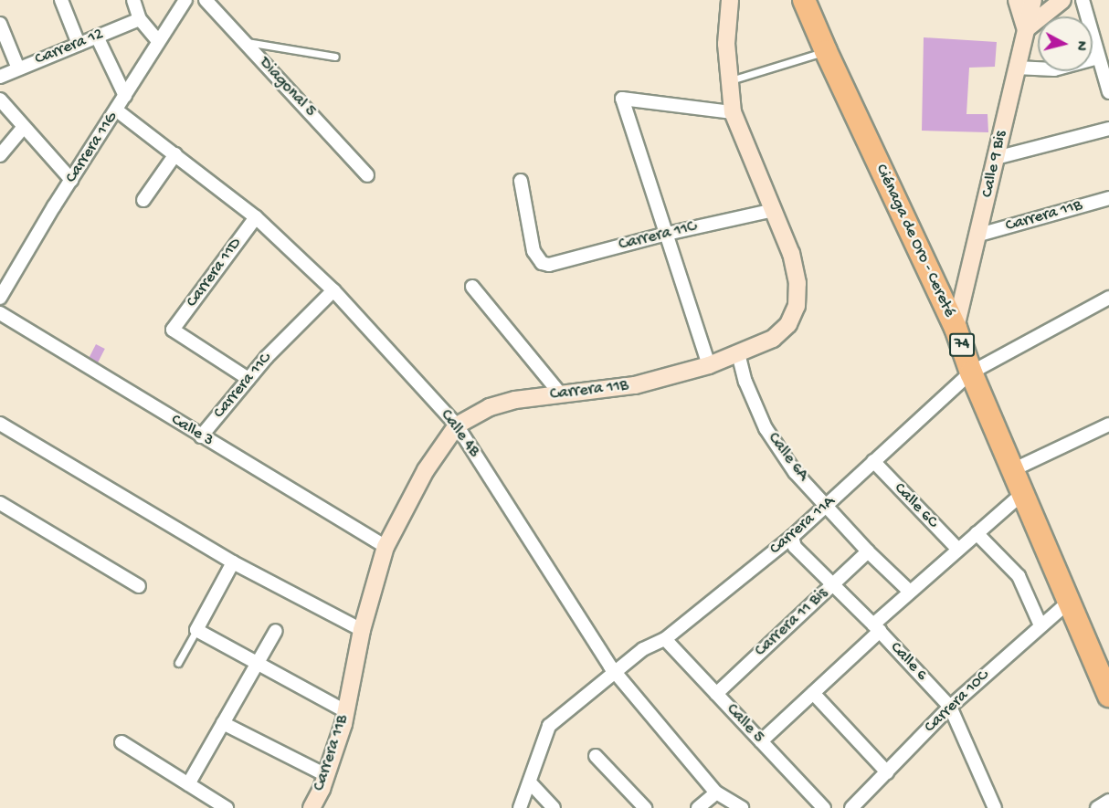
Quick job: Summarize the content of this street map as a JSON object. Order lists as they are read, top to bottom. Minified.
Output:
{"streets":{"highway":["Ciénaga de Oro - Cereté","74"],"street":["Carrera 12","Diagonal 5","Carrera 11G","Calle 9 Bis","Carrera 11B","Carrera 11C","Carrera 11D","Calle 3","Calle 4B","Calle 6A","Calle 6C","Carrera 11A","Carrera 11 Bis","Calle 6","Carrera 10C","Calle 5"]},"crossings":[["Carrera 11G","Calle 4B"],["Calle 9 Bis","Carrera 11B"],["Calle 9 Bis","Ciénaga de Oro - Cereté"],["Carrera 11B","Carrera 11C"],["Carrera 11B","Calle 3"],["Carrera 11B","Calle 4B"],["Carrera 11B","Calle 6A"],["Carrera 11C","Carrera 11D"],["Carrera 11C","Calle 3"],["Carrera 11C","Calle 4B"],["Ciénaga de Oro - Cereté","Carrera 11A"],["Ciénaga de Oro - Cereté","Carrera 10C"],["Carrera 11D","Calle 4B"],["Calle 4B","Carrera 11A"],["Calle 6A","Carrera 11A"],["Calle 6A","Carrera 11 Bis"],["Calle 6C","Carrera 11A"],["Carrera 11A","Calle 6"],["Carrera 11A","Calle 5"],["Carrera 11 Bis","Calle 6"],["Carrera 11 Bis","Calle 5"],["Calle 6","Carrera 10C"]],"north":"right"}
